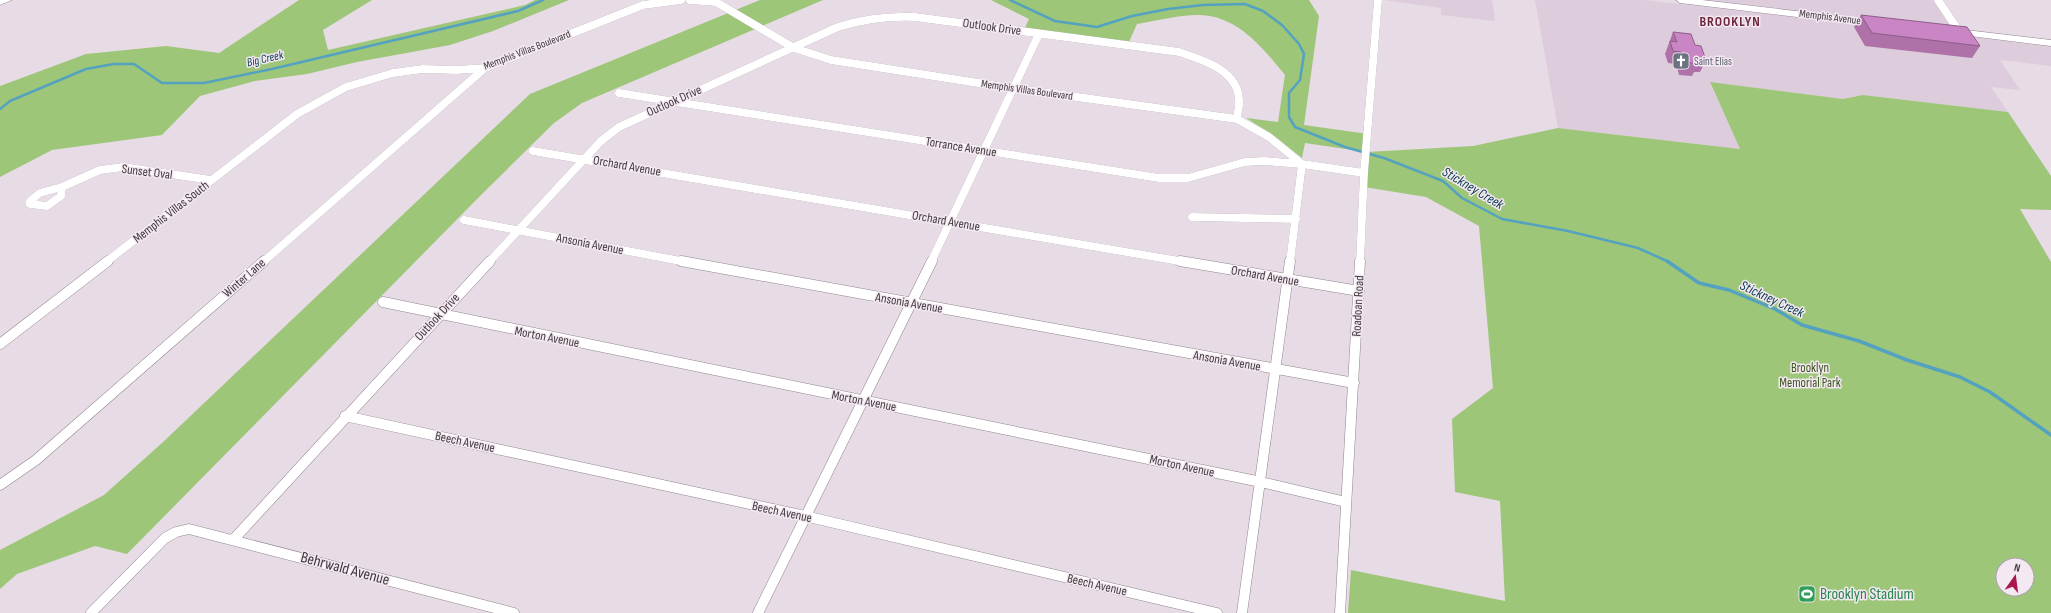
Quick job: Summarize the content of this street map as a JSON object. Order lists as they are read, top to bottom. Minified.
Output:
{"streets":{"main road":["Memphis Avenue"],"street":["Outlook Drive","Memphis Villas Boulevard","Torrance Avenue","Orchard Avenue","Sunset Oval","Memphis Villas South","Ansonia Avenue","Winter Lane","Roadoan Road","Morton Avenue","Beech Avenue","Behrwald Avenue"]},"crossings":[["Outlook Drive","Memphis Villas Boulevard"],["Outlook Drive","Torrance Avenue"],["Outlook Drive","Orchard Avenue"],["Outlook Drive","Ansonia Avenue"],["Outlook Drive","Morton Avenue"],["Outlook Drive","Beech Avenue"],["Outlook Drive","Behrwald Avenue"],["Memphis Villas Boulevard","Torrance Avenue"],["Memphis Villas Boulevard","Memphis Villas South"],["Memphis Villas Boulevard","Winter Lane"],["Orchard Avenue","Roadoan Road"],["Sunset Oval","Memphis Villas South"],["Ansonia Avenue","Roadoan Road"],["Roadoan Road","Morton Avenue"]],"districts":["BROOKLYN"],"water":["Big Creek","Stickney Creek"],"parks":["Brooklyn Memorial Park"],"places":{"church":["Saint Elias"],"sports":["Brooklyn Stadium"]},"north":"top"}
